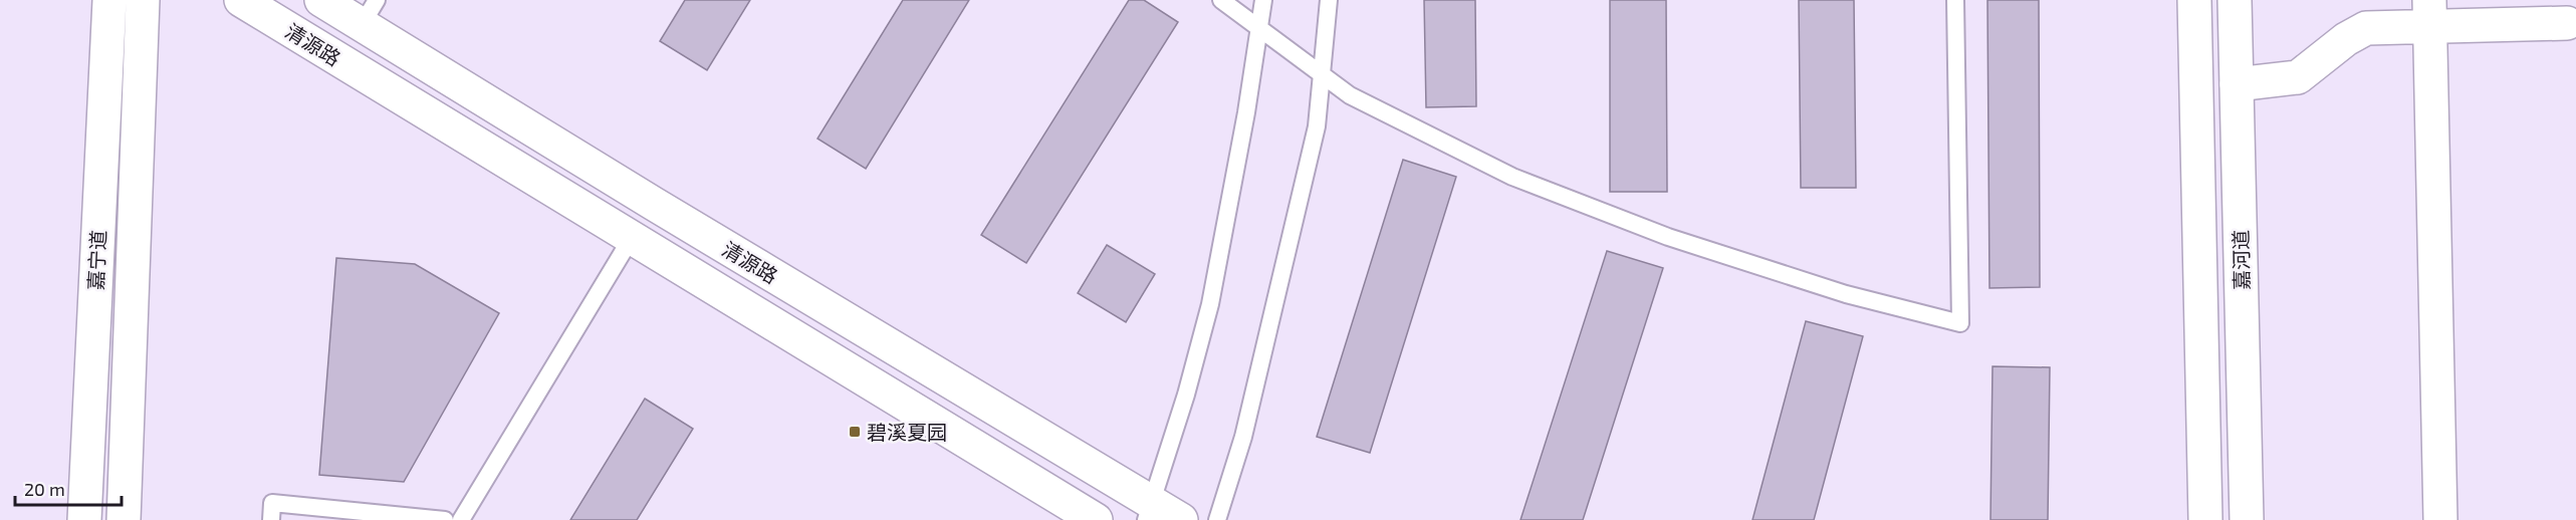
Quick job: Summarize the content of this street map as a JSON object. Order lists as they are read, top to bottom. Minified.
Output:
{"streets":{"street":["清源路","嘉宁道","嘉河道"]},"places":{"transit":["碧溪夏园"]},"scale_bar":"20 m"}
